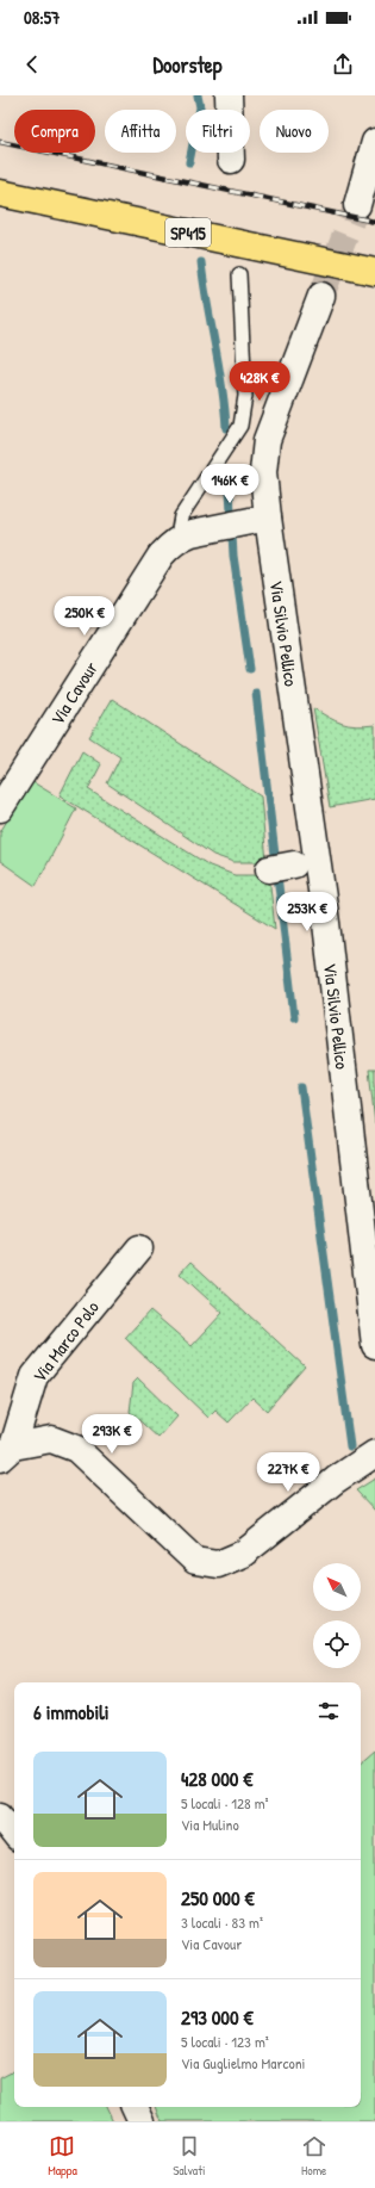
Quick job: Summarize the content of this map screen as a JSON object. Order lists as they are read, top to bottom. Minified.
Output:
{"streets":{"main road":["SP415"],"street":["Via Silvio Pellico","Via Cavour","Via Marco Polo"]},"crossings":[["Via Silvio Pellico","Via Cavour"]],"north":"top left","page":{"status":"08:57","header":"Doorstep","chip":["Compra","Affitta","Filtri","Nuovo"],"price":["428K €","146K €","250K €","253K €","293K €","227K €"],"heading":"6 immobili","list":[{"name":"428 000 €","note":"5 locali · 128 m² · Via Mulino"},{"name":"250 000 €","note":"3 locali · 83 m² · Via Cavour"},{"name":"293 000 €","note":"5 locali · 123 m² · Via Guglielmo Marconi"}],"tabs":["Mappa","Salvati","Home"]}}
